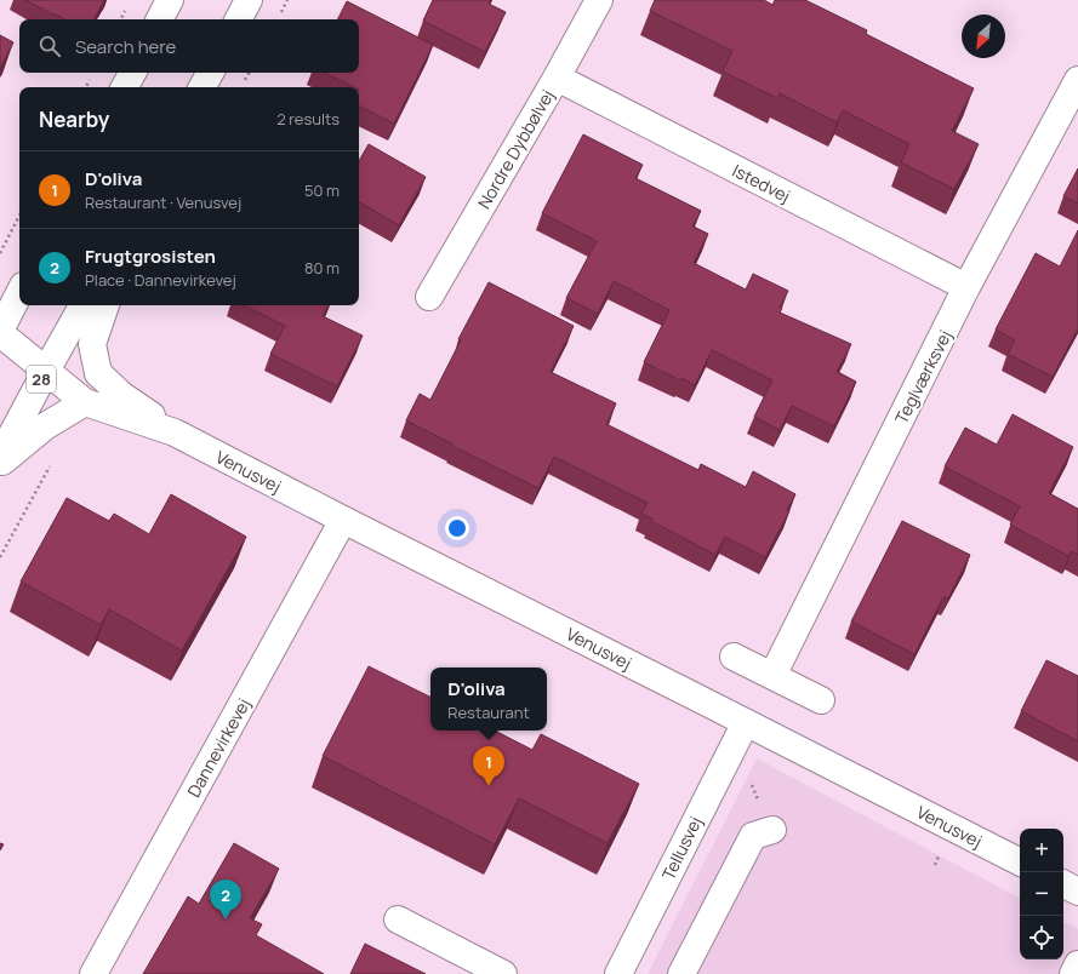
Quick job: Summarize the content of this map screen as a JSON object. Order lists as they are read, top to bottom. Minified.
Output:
{"streets":{"street":["Nordre Dybbølvej","Istedvej","Teglværksvej","28","Venusvej","Dannevirkevej","Tellusvej"]},"crossings":[["Nordre Dybbølvej","Istedvej"],["Istedvej","Teglværksvej"],["28","Venusvej"],["Venusvej","Dannevirkevej"],["Venusvej","Tellusvej"]],"north":"bottom left","page":{"search":"Search here","heading":["Nearby","2 results"],"list":[{"mark":"1","name":"D'oliva","note":"Restaurant · Venusvej","value":"50 m"},{"mark":"2","name":"Frugtgrosisten","note":"Place · Dannevirkevej","value":"80 m"}],"popup":["D'oliva","Restaurant"],"pins":["1","2"],"map_buttons":["+","−"]}}
